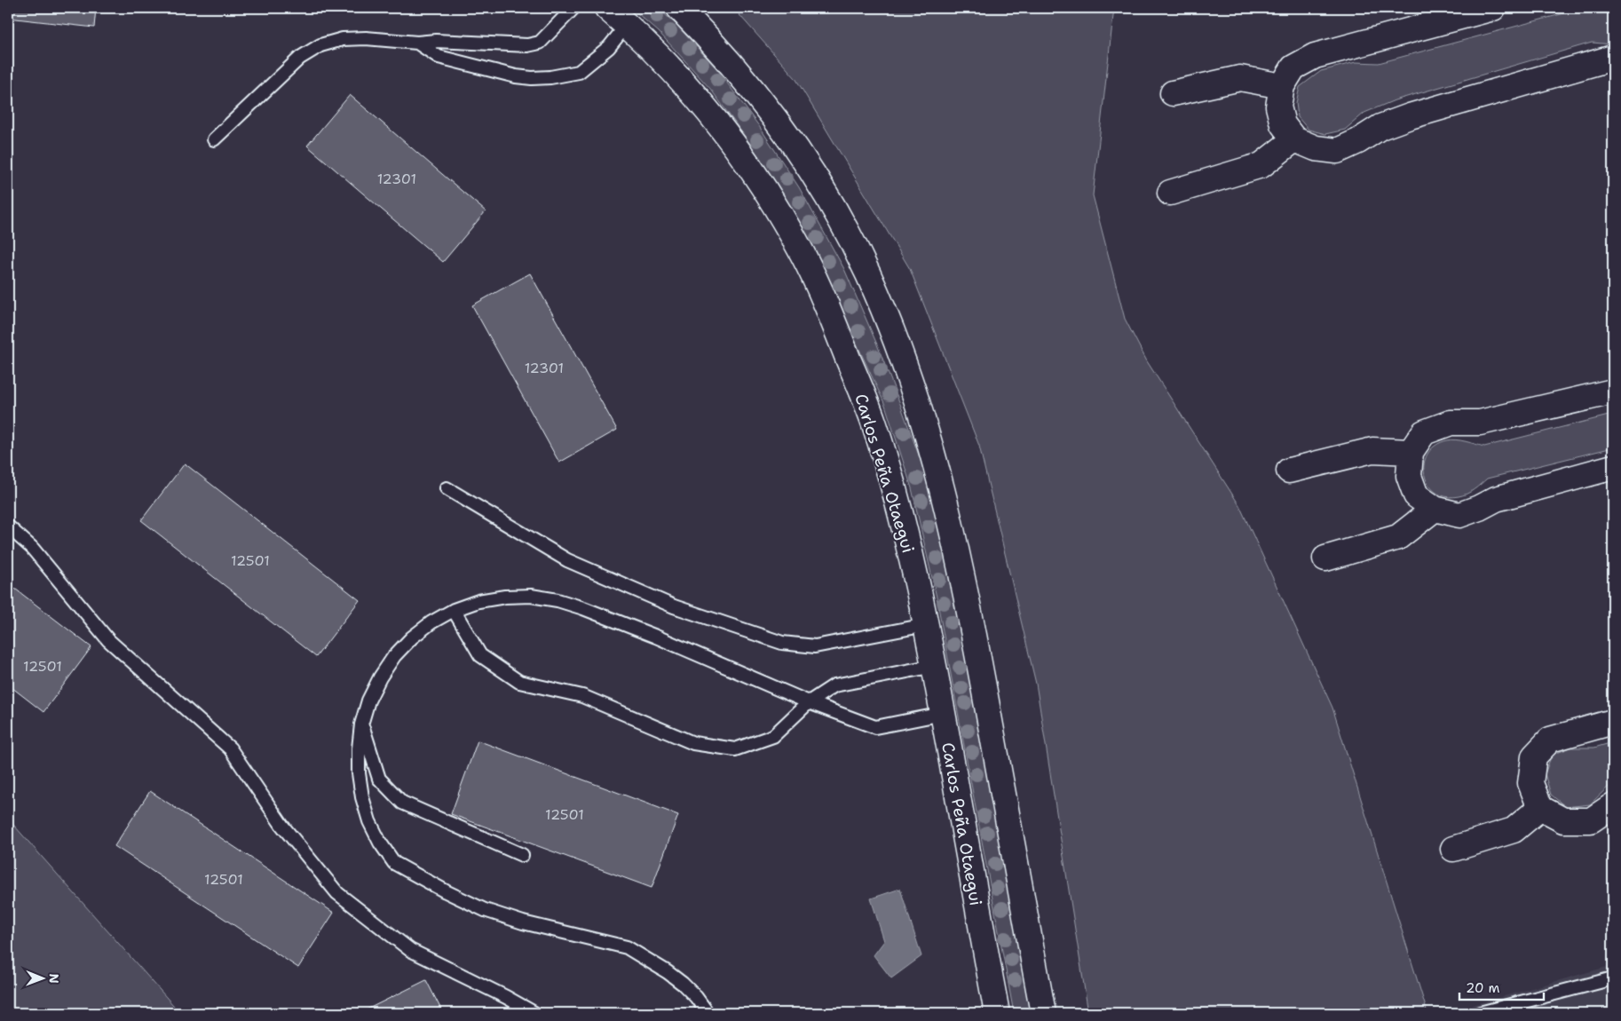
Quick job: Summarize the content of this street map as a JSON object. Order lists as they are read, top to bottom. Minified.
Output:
{"streets":{"street":["Carlos Peña Otaegui"]},"house_numbers":["12301","12301","12501","12501","12501","12501"],"scale_bar":"20 m","north":"right"}
